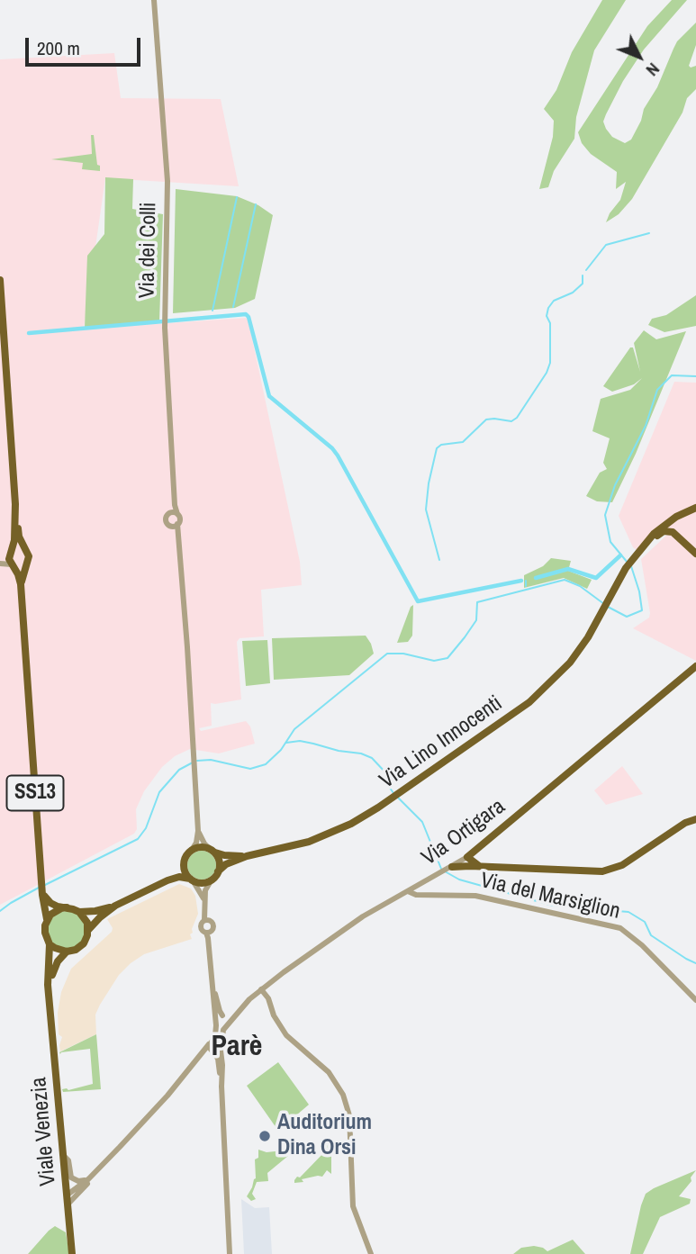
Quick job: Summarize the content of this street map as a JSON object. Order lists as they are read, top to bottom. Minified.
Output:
{"streets":{"main road":["Via Lino Innocenti","SS13","Via Ortigara","Viale Venezia"],"street":["Via dei Colli","Via del Marsiglion"]},"crossings":[["SS13","Viale Venezia"],["Via Ortigara","Via del Marsiglion"]],"districts":["Parè"],"places":["Auditorium Dina Orsi"],"scale_bar":"200 m","north":"bottom right"}
